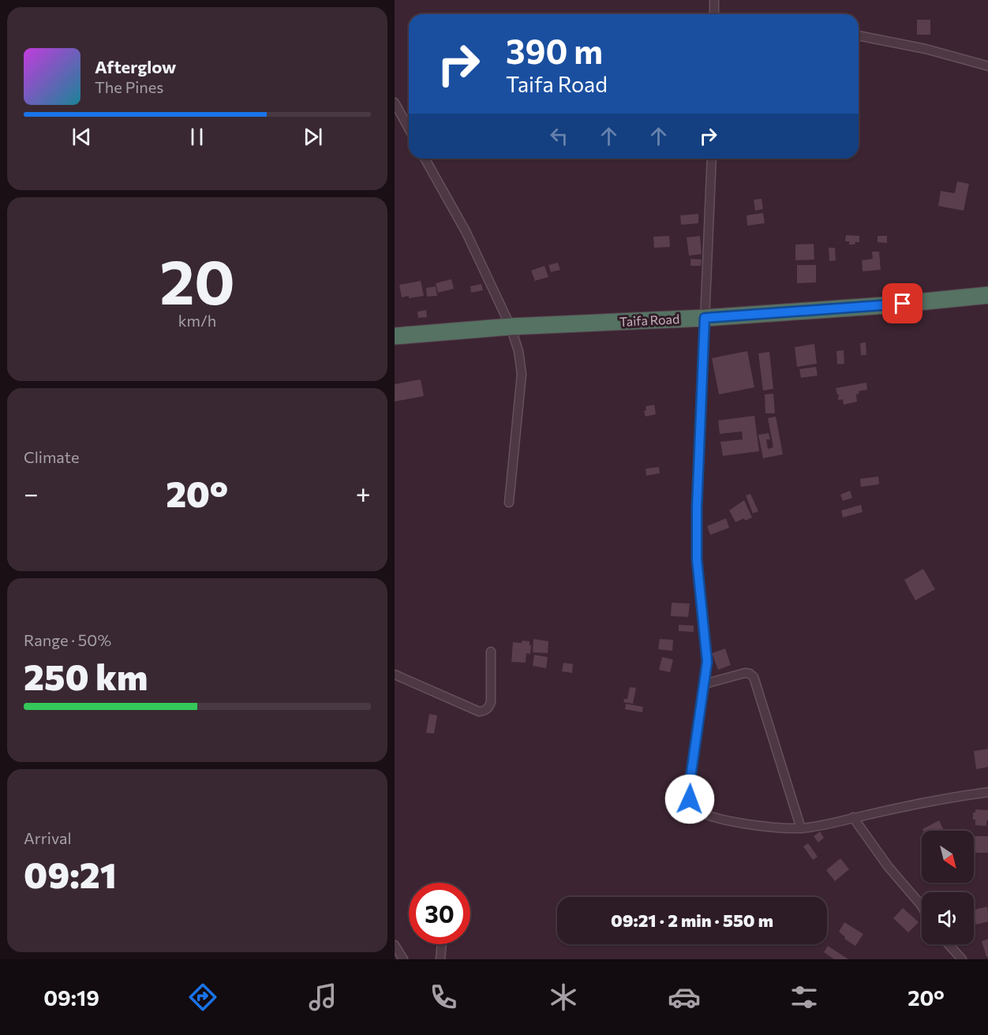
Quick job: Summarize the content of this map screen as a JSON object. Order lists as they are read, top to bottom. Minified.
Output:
{"streets":{"highway":["Taifa Road"]},"north":"bottom right","page":{"turn":["390 m","Taifa Road"],"song":["Afterglow","The Pines"],"tile":[["20","km/h"],"Climate",["Range · 50%","250 km"],["Arrival","09:21"]],"heat":["−","20°","+"],"limit":"30","trip":"09:21 · 2 min · 550 m","tabs":["09:19","20°"]}}
